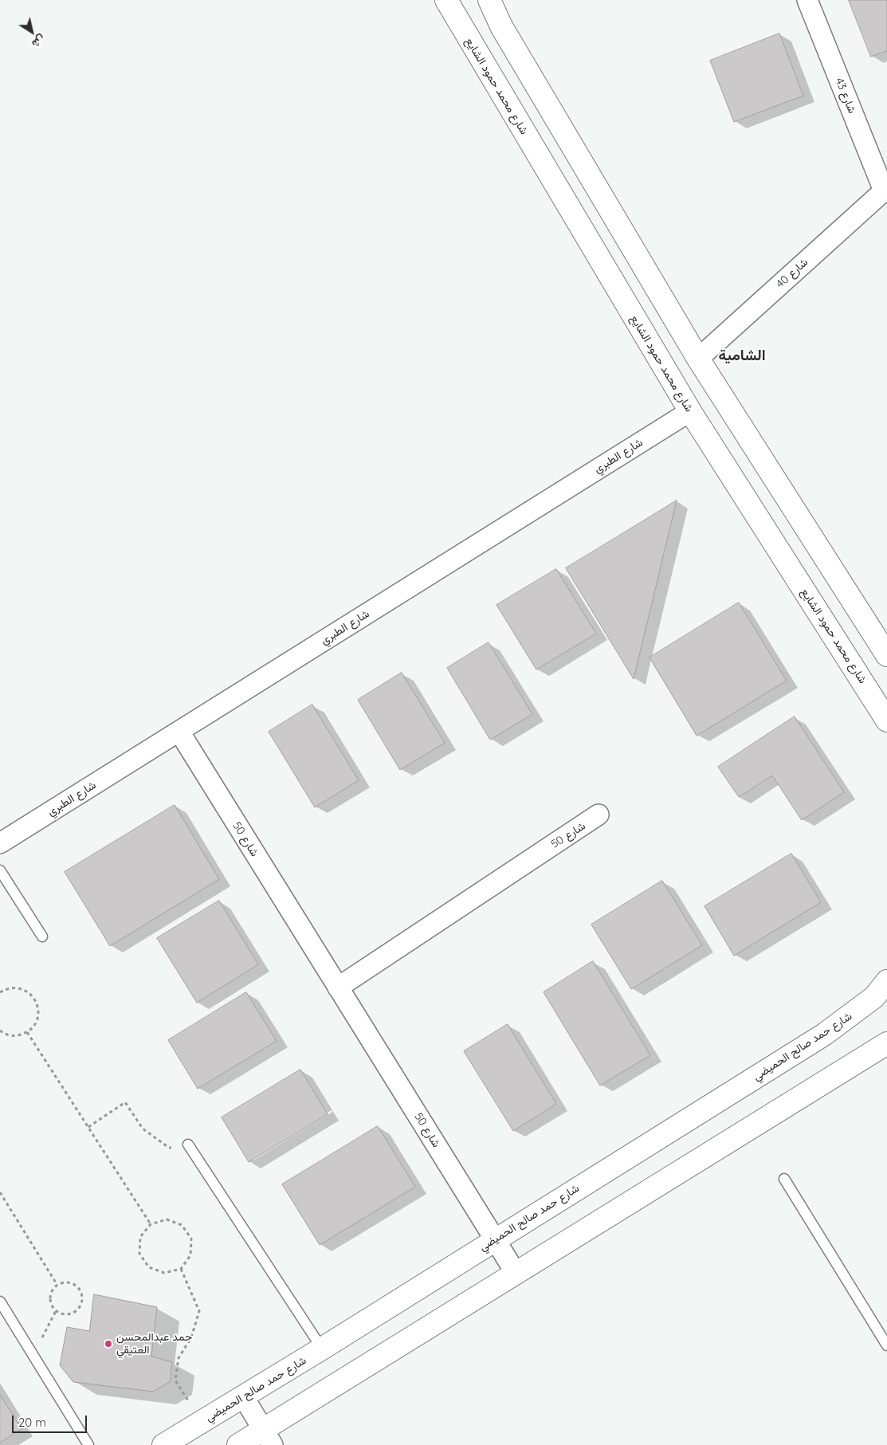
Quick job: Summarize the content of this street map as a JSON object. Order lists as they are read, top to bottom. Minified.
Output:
{"streets":{"street":["شارع محمد حمود الشايع","شارع 43","شارع 40","شارع الطبري","شارع 50","شارع حمد صالح الحميضي"]},"crossings":[["شارع محمد حمود الشايع","شارع الطبري"],["شارع 43","شارع 40"],["شارع الطبري","شارع 50"],["شارع 50","شارع حمد صالح الحميضي"]],"districts":["الشامية"],"places":["حمد عبدالمحسن العتيقي"],"scale_bar":"20 m","north":"bottom right"}
